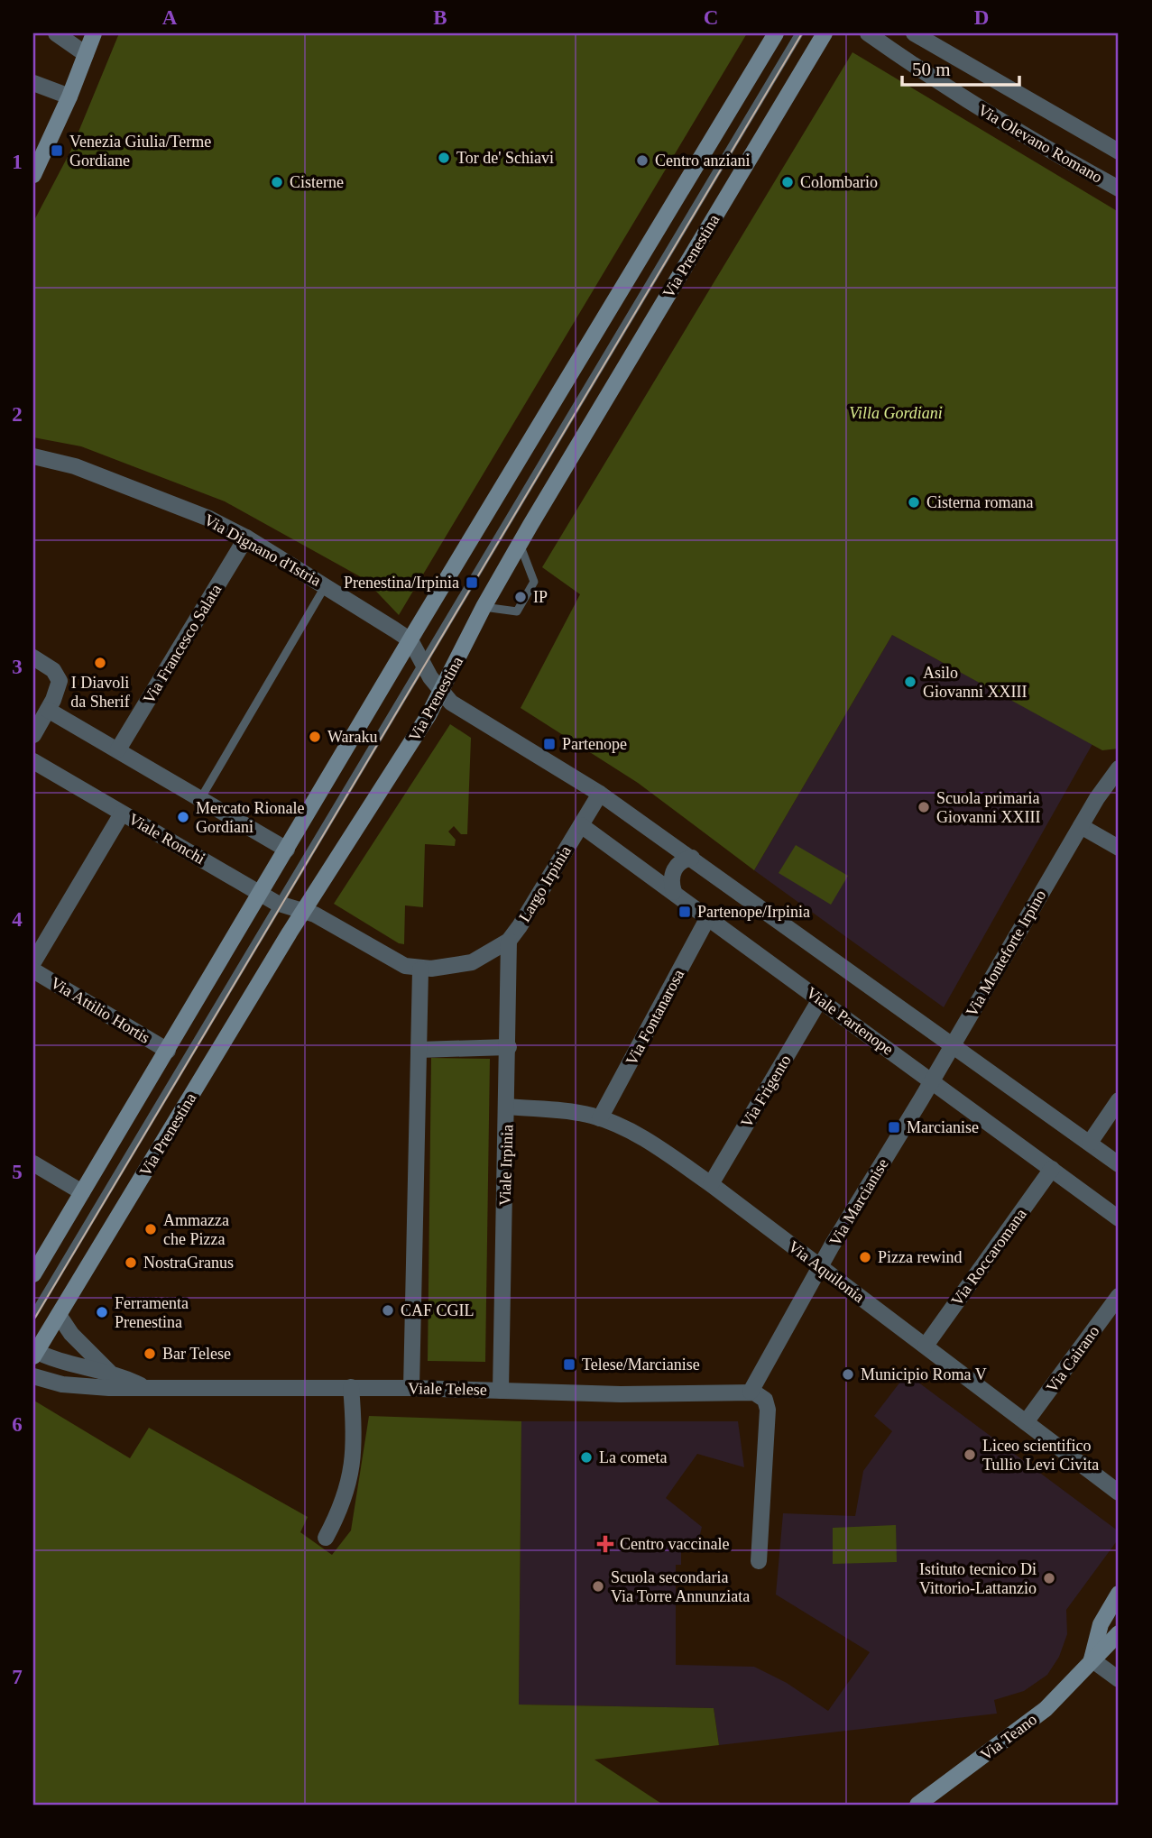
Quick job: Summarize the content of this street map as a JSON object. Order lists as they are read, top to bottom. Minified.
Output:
{"streets":{"main road":["Via Prenestina","Via Teano"],"street":["Via Olevano Romano","Via Dignano d'Istria","Via Francesco Salata","Viale Ronchi","Largo Irpinia","Via Monteforte Irpino","Via Attilio Hortis","Via Fontanarosa","Viale Partenope","Via Frigento","Viale Irpinia","Via Marcianise","Via Roccaromana","Via Aquilonia","Via Cairano","Viale Telese"]},"crossings":[["Via Prenestina","Viale Ronchi"],["Via Prenestina","Largo Irpinia"],["Via Dignano d'Istria","Via Francesco Salata"],["Viale Ronchi","Largo Irpinia"],["Largo Irpinia","Viale Partenope"],["Largo Irpinia","Viale Irpinia"],["Via Monteforte Irpino","Viale Partenope"],["Via Monteforte Irpino","Via Marcianise"],["Via Fontanarosa","Viale Partenope"],["Via Fontanarosa","Via Aquilonia"],["Viale Partenope","Via Frigento"],["Viale Partenope","Via Marcianise"],["Viale Partenope","Via Roccaromana"],["Via Frigento","Via Aquilonia"],["Viale Irpinia","Via Aquilonia"],["Viale Irpinia","Viale Telese"],["Via Marcianise","Via Aquilonia"],["Via Marcianise","Viale Telese"],["Via Roccaromana","Via Aquilonia"],["Via Aquilonia","Via Cairano"]],"parks":["Villa Gordiani"],"places":{"transit":["Venezia Giulia/Terme Gordiane","Prenestina/Irpinia","Partenope","Partenope/Irpinia","Marcianise","Telese/Marcianise"],"other":["Tor de' Schiavi","Centro anziani","Cisterne","Colombario","Cisterna romana","IP","I Diavoli da Sherif","Asilo Giovanni XXIII","Waraku","Scuola primaria Giovanni XXIII","Mercato Rionale Gordiani","Ammazza che Pizza","Pizza rewind","NostraGranus","CAF CGIL","Ferramenta Prenestina","Bar Telese","Municipio Roma V","Liceo scientifico Tullio Levi Civita","La cometa","Istituto tecnico Di Vittorio-Lattanzio","Scuola secondaria Via Torre Annunziata"],"health":["Centro vaccinale"]},"scale_bar":"50 m","grid":{"columns":["A","B","C","D"],"rows":["1","2","3","4","5","6","7"]}}
